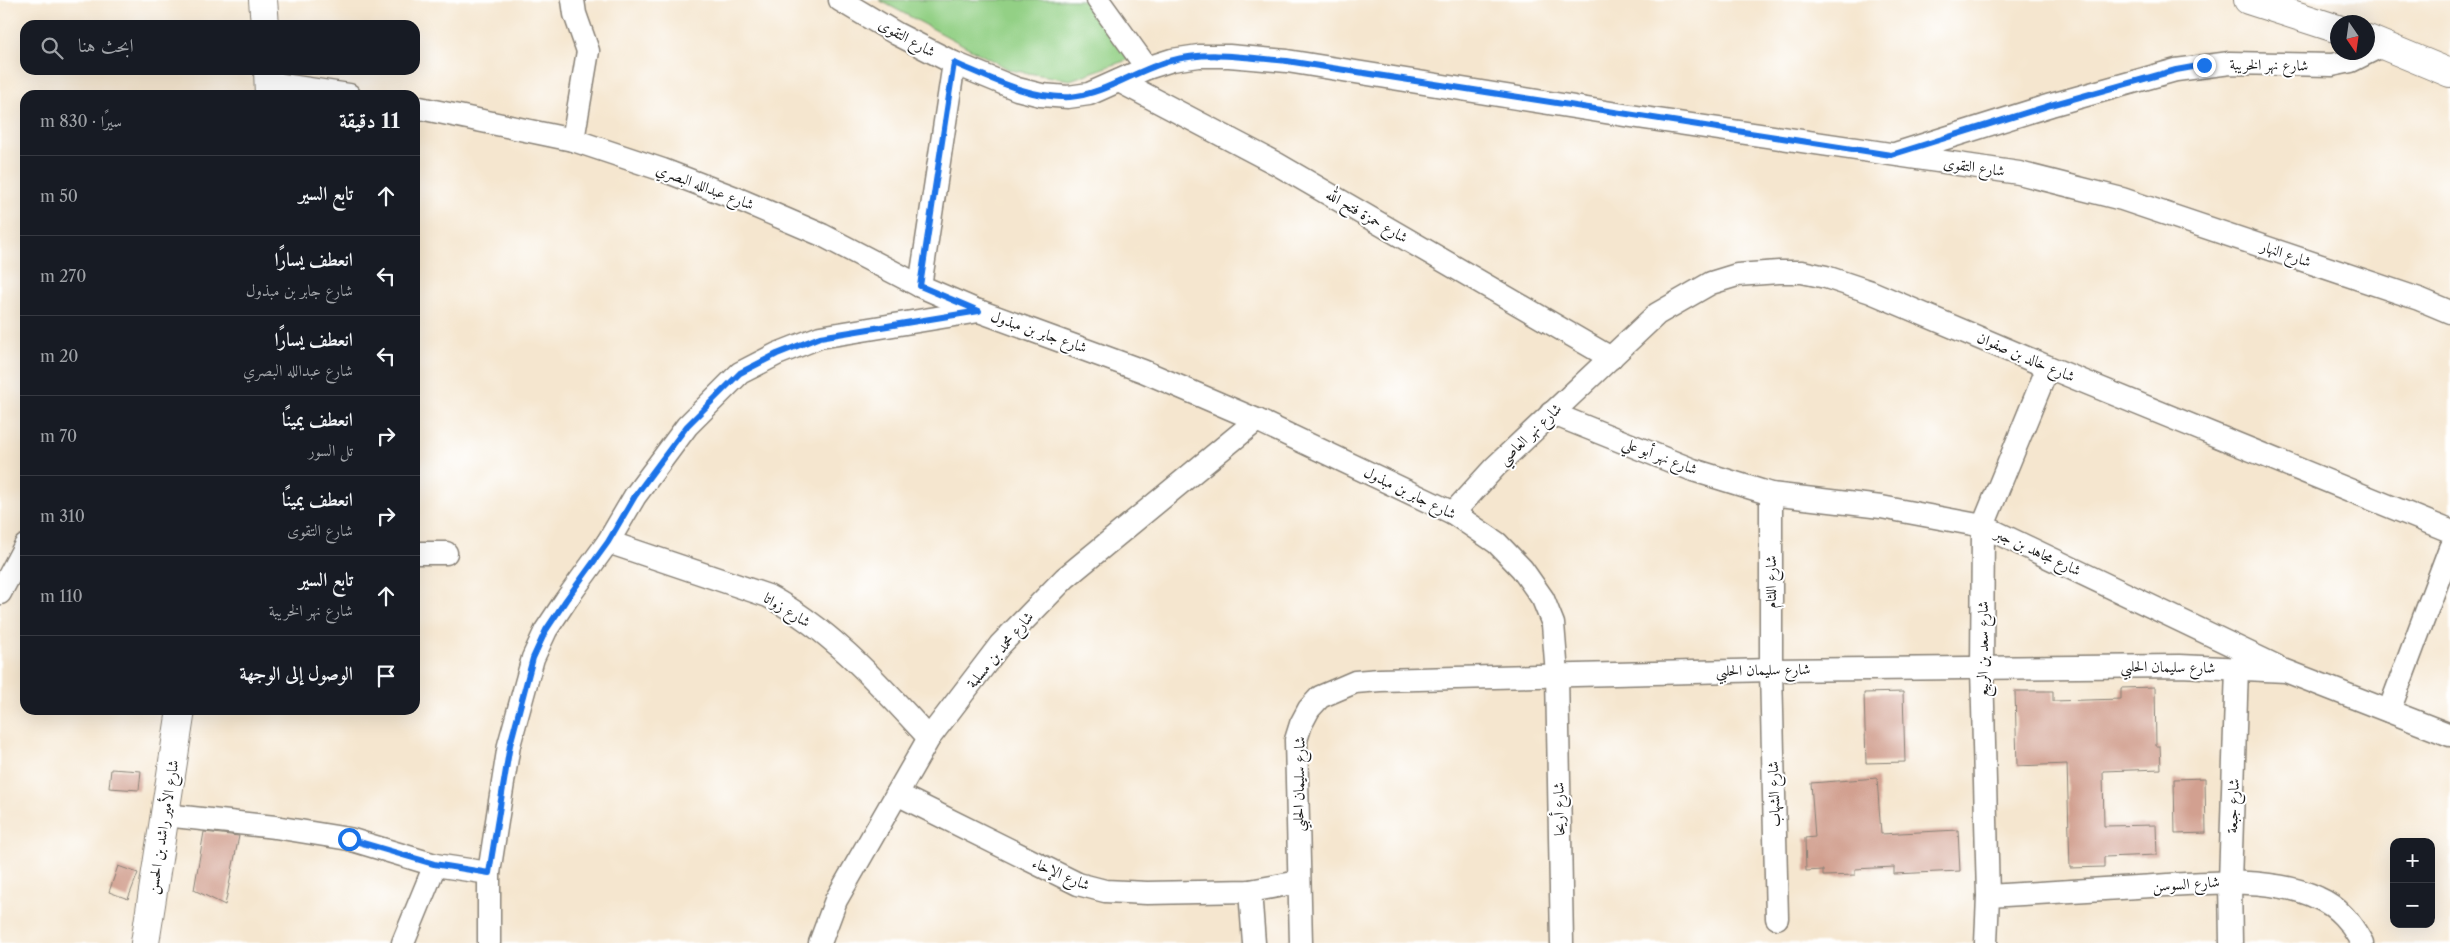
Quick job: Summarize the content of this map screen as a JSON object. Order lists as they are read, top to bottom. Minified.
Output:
{"streets":{"street":["شارع التقوى","شارع نهر الخريبة","شارع عبدالله البصري","شارع حمزة فتح الله","شارع النهار","شارع جابر بن مبذول","شارع خالد بن صفوان","شارع نهر العاصي","شارع نهر أبو علي","شارع مجاهد بن جبر","شارع اللثام","شارع زواتا","شارع سعد بن الربيع","شارع محمد بن مسلمة","شارع سليمان الحلبي","شارع الشهاب","شارع جبعة","شارع أريحا","شارع الأمير راشد بن الحسن","شارع الإخاء","شارع السوسن"]},"crossings":[["شارع التقوى","شارع نهر الخريبة"],["شارع التقوى","شارع حمزة فتح الله"],["شارع التقوى","شارع النهار"],["شارع عبدالله البصري","شارع جابر بن مبذول"],["شارع حمزة فتح الله","شارع خالد بن صفوان"],["شارع حمزة فتح الله","شارع نهر العاصي"],["شارع جابر بن مبذول","شارع نهر العاصي"],["شارع جابر بن مبذول","شارع زواتا"],["شارع جابر بن مبذول","شارع محمد بن مسلمة"],["شارع جابر بن مبذول","شارع سليمان الحلبي"],["شارع جابر بن مبذول","شارع أريحا"],["شارع خالد بن صفوان","شارع نهر العاصي"],["شارع خالد بن صفوان","شارع سعد بن الربيع"],["شارع نهر العاصي","شارع نهر أبو علي"],["شارع نهر أبو علي","شارع مجاهد بن جبر"],["شارع نهر أبو علي","شارع اللثام"],["شارع مجاهد بن جبر","شارع اللثام"],["شارع مجاهد بن جبر","شارع سعد بن الربيع"],["شارع مجاهد بن جبر","شارع سليمان الحلبي"],["شارع اللثام","شارع سليمان الحلبي"],["شارع اللثام","شارع الشهاب"],["شارع زواتا","شارع محمد بن مسلمة"],["شارع سعد بن الربيع","شارع سليمان الحلبي"],["شارع سعد بن الربيع","شارع السوسن"],["شارع محمد بن مسلمة","شارع الإخاء"],["شارع سليمان الحلبي","شارع الشهاب"],["شارع سليمان الحلبي","شارع جبعة"],["شارع سليمان الحلبي","شارع أريحا"],["شارع سليمان الحلبي","شارع الإخاء"],["شارع جبعة","شارع السوسن"]],"north":"bottom","page":{"search":"ابحث هنا","heading":["11 دقيقة","سيرًا · 830 m"],"list":[["تابع السير","50 m"],["انعطف يسارًا","شارع جابر بن مبذول","270 m"],["انعطف يسارًا","شارع عبدالله البصري","20 m"],["انعطف يمينًا","تل السور","70 m"],["انعطف يمينًا","شارع التقوى","310 m"],["تابع السير","شارع نهر الخريبة","110 m"],"الوصول إلى الوجهة"],"map_buttons":["+","−"]}}
